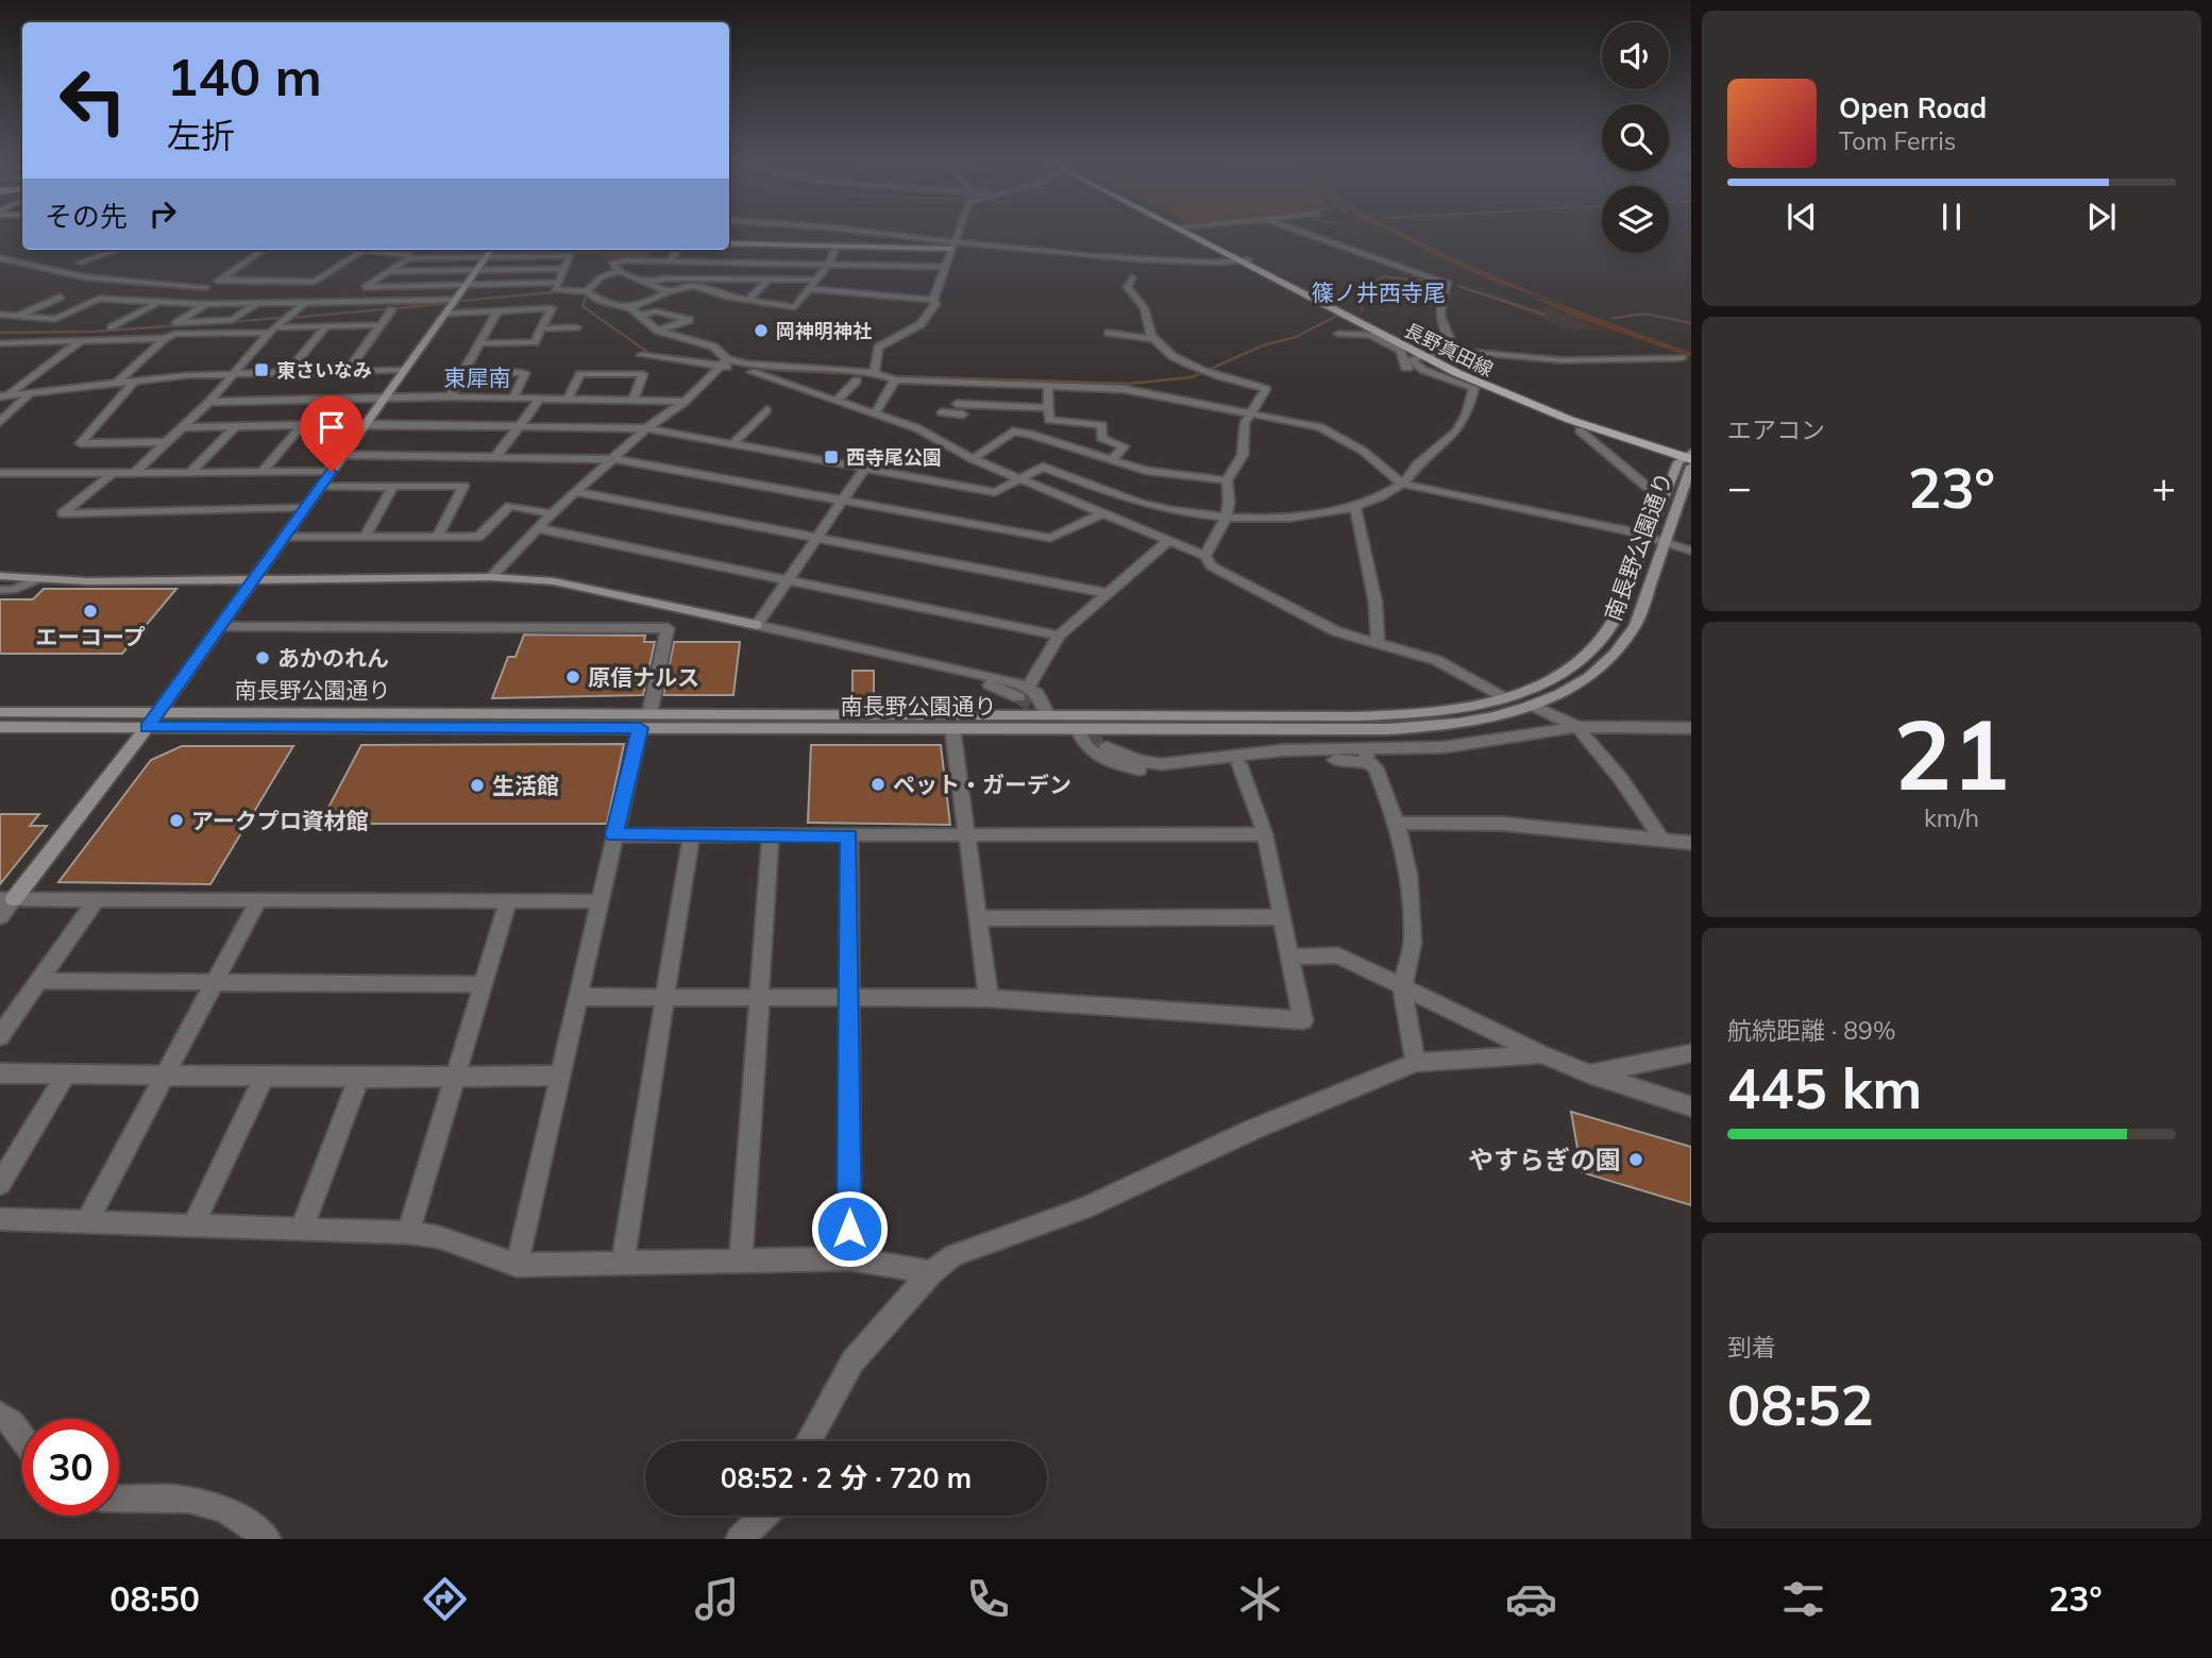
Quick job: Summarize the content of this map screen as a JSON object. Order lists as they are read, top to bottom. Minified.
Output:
{"streets":{"main road":["長野真田線"],"street":["南長野公園通り"]},"crossings":[["長野真田線","南長野公園通り"]],"districts":["篠ノ井西寺尾","東犀南"],"places":{"other":["岡神明神社","エーコープ","あかのれん","原信ナルス","ペット・ガーデン","生活館","アークプロ資材館","やすらぎの園"],"transit":["東さいなみ","西寺尾公園"]},"page":{"turn":["140 m","左折"],"song":["Open Road","Tom Ferris"],"then":"その先","tile":["エアコン",["21","km/h"],["航続距離 · 89%","445 km"],["到着","08:52"]],"heat":["−","23°","+"],"limit":"30","trip":"08:52 · 2 分 · 720 m","tabs":["08:50","23°"]}}
